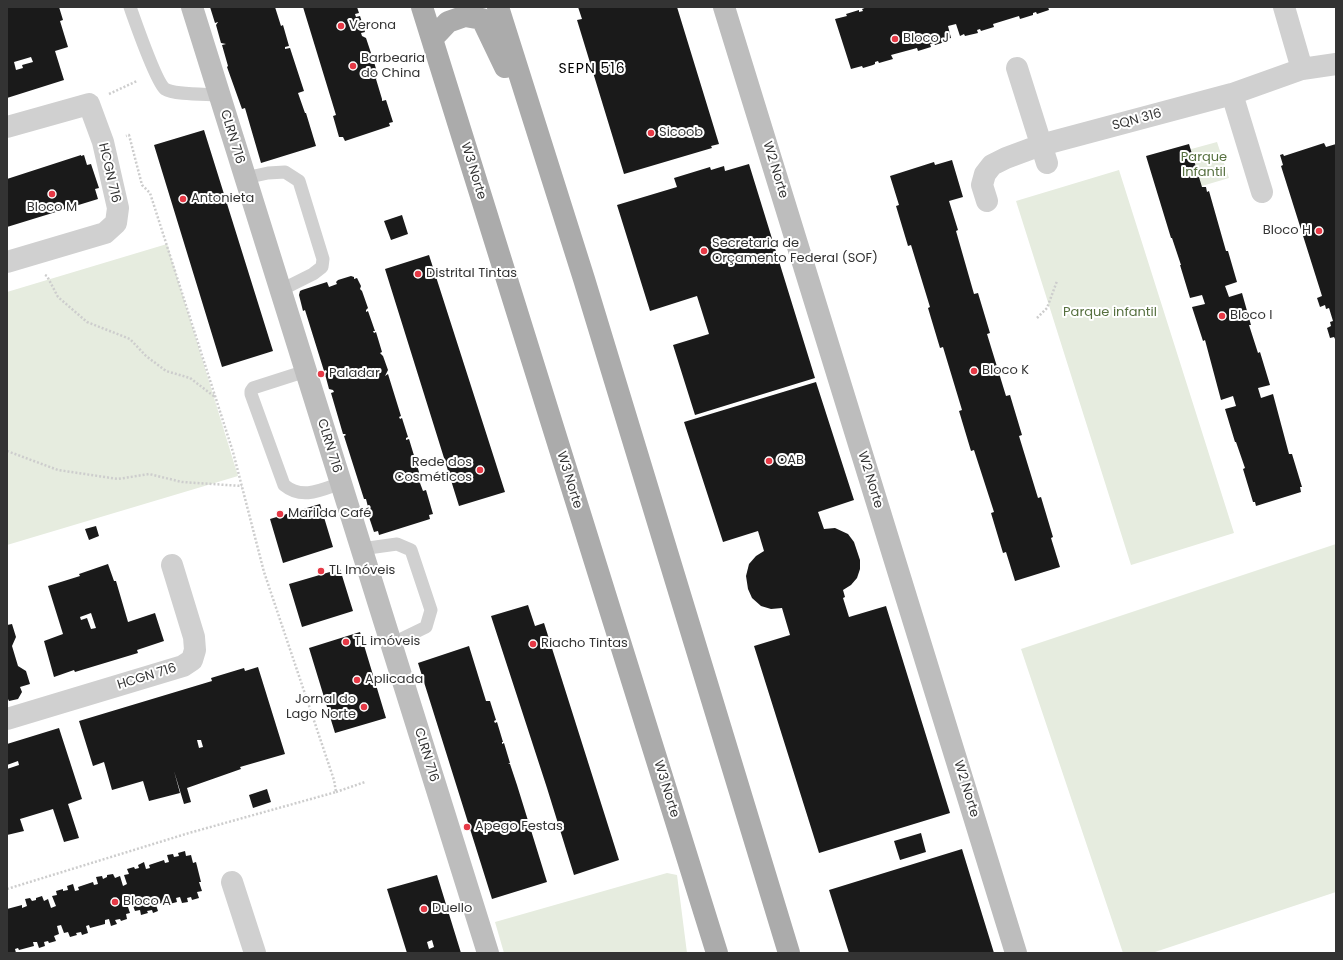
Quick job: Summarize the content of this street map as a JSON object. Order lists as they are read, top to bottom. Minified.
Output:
{"streets":{"main road":["W3 Norte"],"street":["SQN 316","CLRN 716","W2 Norte","HCGN 716"]},"districts":["SEPN 516"],"parks":["Parque Infantil","Parque infantil"],"places":["Verona","Bloco J","Barbearia do China","Sicoob","Bloco M","Antonieta","Bloco H","Secretaria de Orçamento Federal (SOF)","Distrital Tintas","Bloco I","Bloco K","Paladar","OAB","Rede dos Cosméticos","Marilda Café","TL Imóveis","TL imóveis","Riacho Tintas","Aplicada","Jornal do Lago Norte","Apego Festas","Bloco A","Duello"]}
